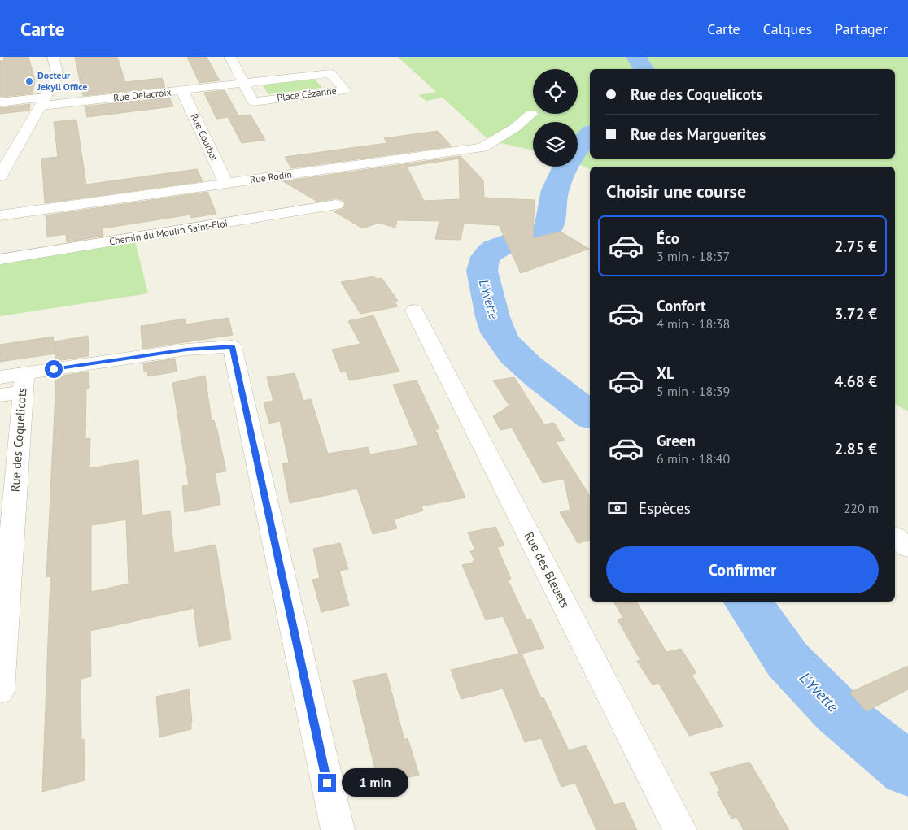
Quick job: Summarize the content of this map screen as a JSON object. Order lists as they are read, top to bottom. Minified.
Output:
{"streets":{"street":["Place Cézanne","Rue Delacroix","Rue Courbet","Rue Rodin","Chemin du Moulin Saint-Eloi","Rue des Coquelicots","Rue des Bleuets"]},"crossings":[["Place Cézanne","Rue Delacroix"],["Rue Delacroix","Rue Courbet"],["Rue Courbet","Rue Rodin"]],"water":["L'Yvette"],"places":["Docteur Jekyll Office"],"page":{"header":"Carte","nav":["Carte","Calques","Partager"],"banner":["Rue des Coquelicots","Rue des Marguerites"],"heading":"Choisir une course","list":[{"name":"Éco","note":"3 min · 18:37","value":"2.75 €"},{"name":"Confort","note":"4 min · 18:38","value":"3.72 €"},{"name":"XL","note":"5 min · 18:39","value":"4.68 €"},{"name":"Green","note":"6 min · 18:40","value":"2.85 €"}],"pay":["Espèces","220 m"],"buttons":"Confirmer","bubble":"1 min"}}
